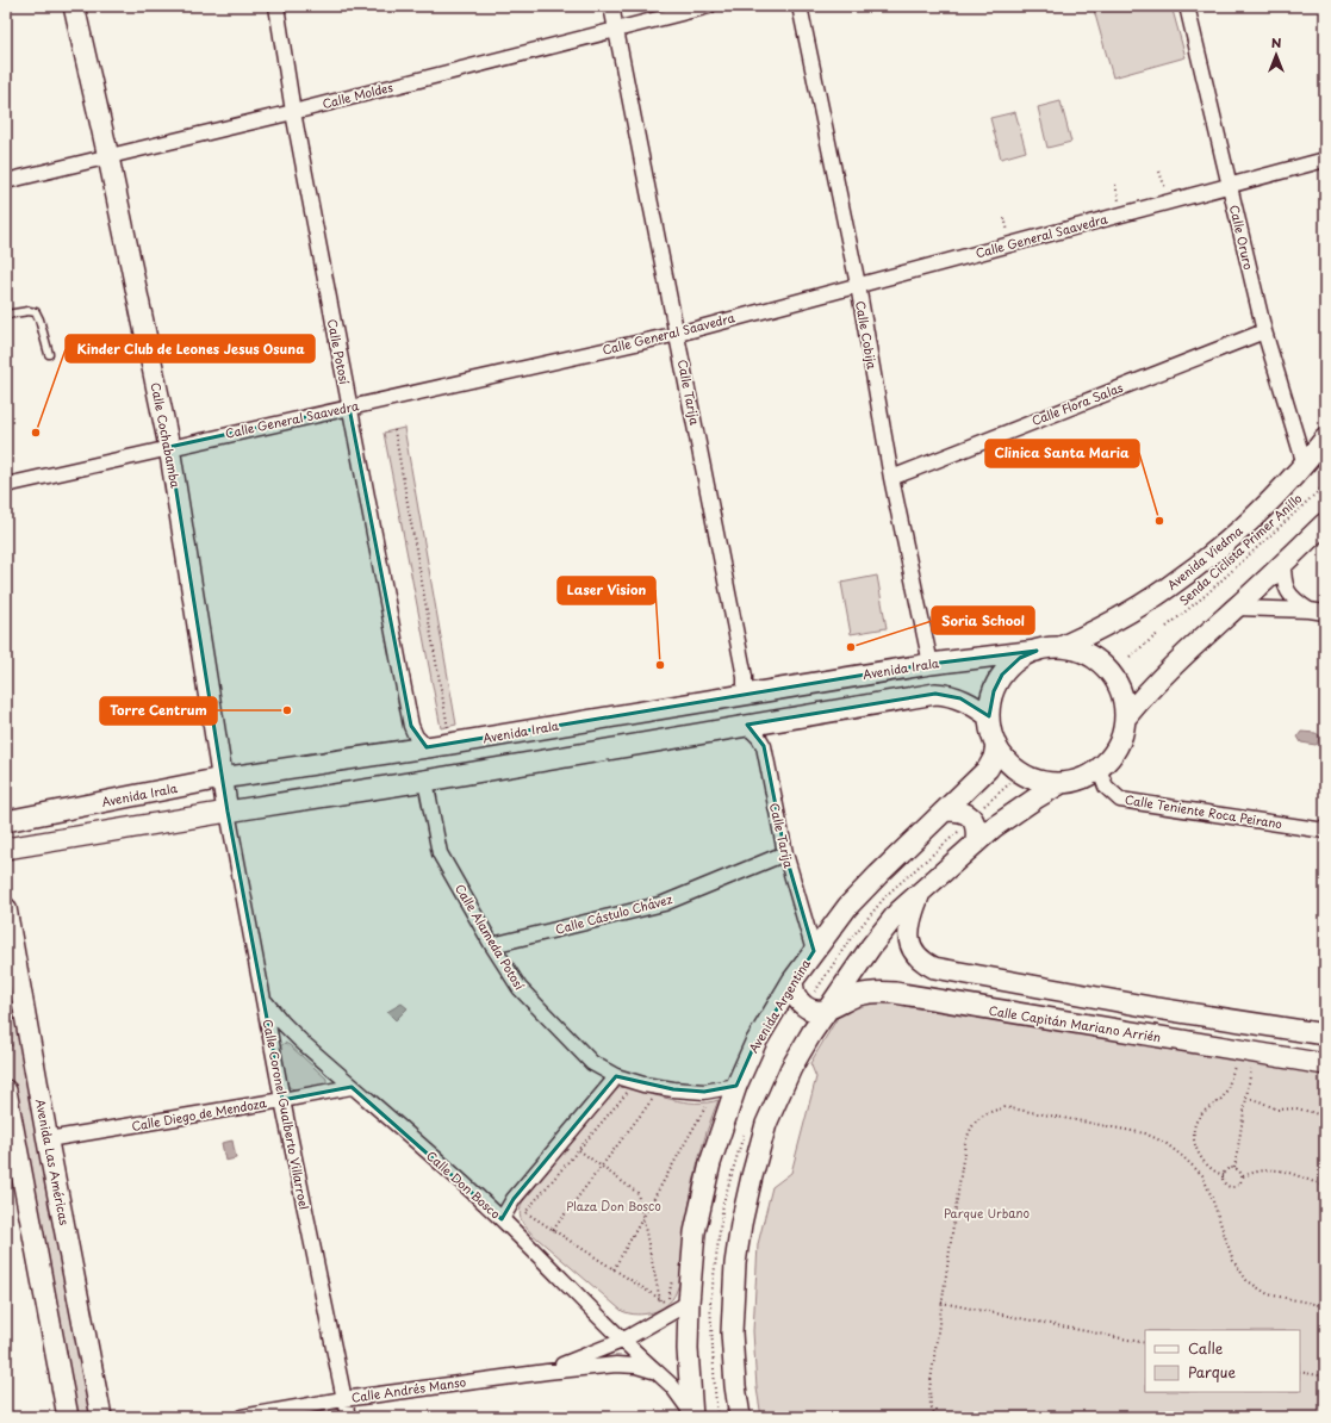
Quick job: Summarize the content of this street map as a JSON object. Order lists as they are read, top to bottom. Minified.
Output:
{"streets":{"main road":["Calle Cochabamba","Avenida Viedma","Avenida Irala","Avenida Argentina","Calle Capitán Mariano Arrién","Avenida Las Américas"],"street":["Calle Moldes","Calle General Saavedra","Calle Oruro","Calle Cobija","Calle Potosí","Calle Tarija","Calle Flora Salas","Calle Teniente Roca Peirano","Calle Cástulo Chávez","Calle Alameda Potosí","Calle Diego de Mendoza","Calle Coronel Gualberto Villarroel","Calle Don Bosco","Calle Andrés Manso"],"path":["Senda Ciclista Primer Anillo"]},"crossings":[["Calle Moldes","Calle Potosí"],["Calle Moldes","Calle Tarija"],["Calle Moldes","Calle Cochabamba"],["Calle General Saavedra","Calle Oruro"],["Calle General Saavedra","Calle Cobija"],["Calle General Saavedra","Calle Potosí"],["Calle General Saavedra","Calle Tarija"],["Calle General Saavedra","Calle Cochabamba"],["Calle Oruro","Calle Flora Salas"],["Calle Oruro","Avenida Viedma"],["Calle Cobija","Calle Flora Salas"],["Calle Cobija","Avenida Irala"],["Calle Potosí","Avenida Irala"],["Calle Tarija","Avenida Irala"],["Calle Tarija","Calle Cástulo Chávez"],["Calle Tarija","Avenida Argentina"],["Calle Cochabamba","Avenida Irala"],["Calle Cochabamba","Calle Coronel Gualberto Villarroel"],["Avenida Viedma","Avenida Irala"],["Avenida Viedma","Calle Teniente Roca Peirano"],["Avenida Viedma","Avenida Argentina"],["Avenida Irala","Calle Teniente Roca Peirano"],["Avenida Irala","Avenida Argentina"],["Calle Teniente Roca Peirano","Avenida Argentina"],["Calle Cástulo Chávez","Calle Alameda Potosí"],["Calle Alameda Potosí","Avenida Argentina"],["Avenida Argentina","Calle Andrés Manso"],["Calle Diego de Mendoza","Calle Coronel Gualberto Villarroel"],["Calle Diego de Mendoza","Avenida Las Américas"],["Calle Diego de Mendoza","Calle Don Bosco"],["Calle Coronel Gualberto Villarroel","Calle Don Bosco"],["Calle Coronel Gualberto Villarroel","Calle Andrés Manso"],["Calle Don Bosco","Calle Andrés Manso"]],"parks":["Plaza Don Bosco","Parque Urbano"],"places":["Kinder Club de Leones Jesus Osuna","Clinica Santa Maria","Soria School","Laser Vision","Torre Centrum"],"legend":["Calle","Parque"],"north":"top"}
